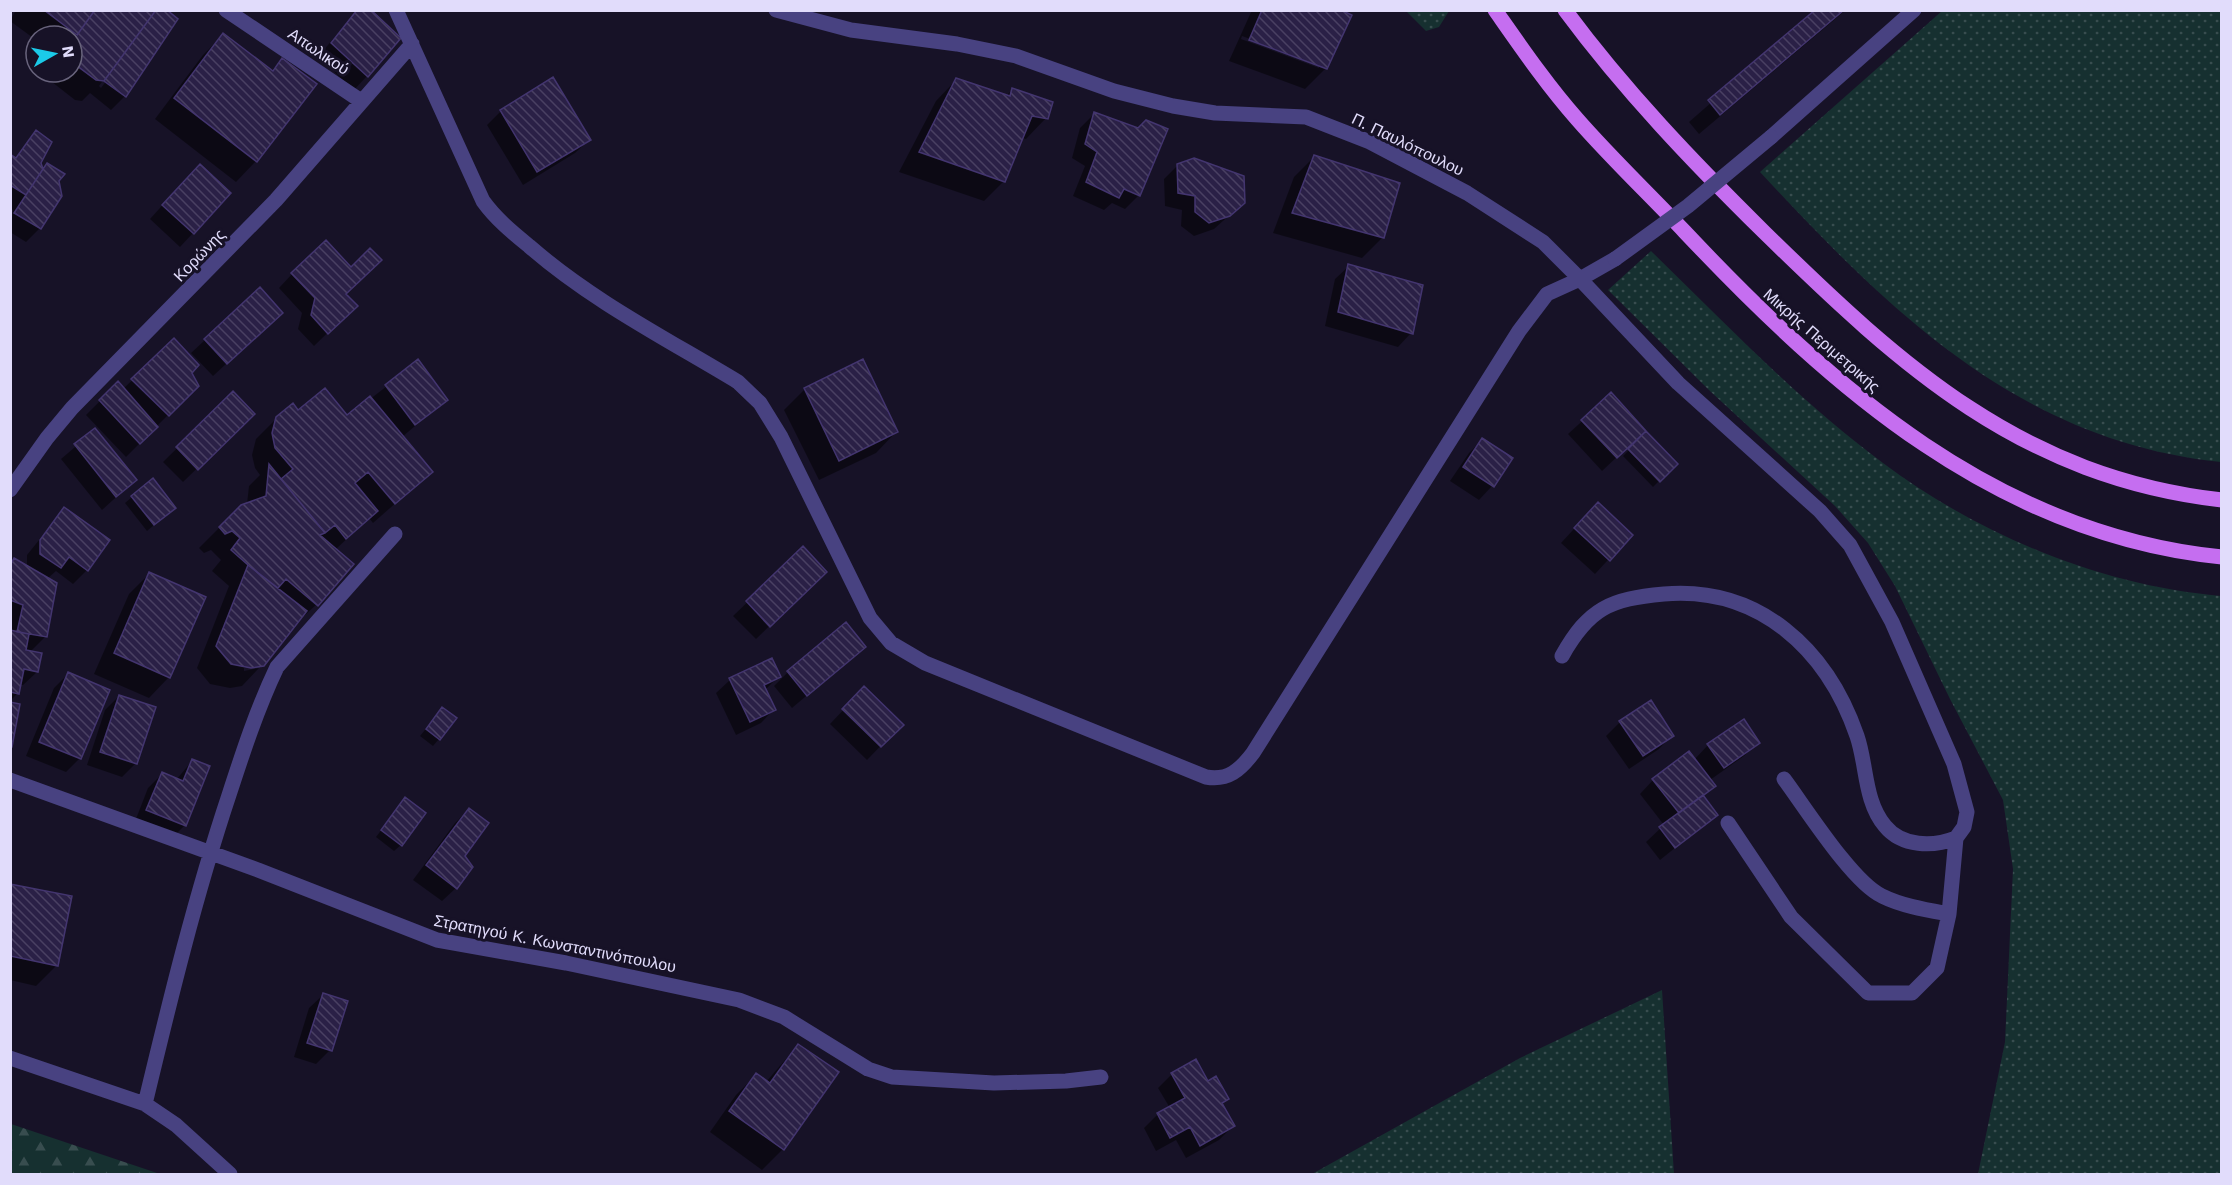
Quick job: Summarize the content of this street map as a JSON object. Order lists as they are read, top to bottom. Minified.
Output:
{"streets":{"main road":["Μικρής Περιμετρικής"],"street":["Αιτωλικού","Π. Παυλόπουλου","Κορώνης","Στρατηγού Κ. Κωνσταντινόπουλου"]},"crossings":[["Αιτωλικού","Κορώνης"]],"north":"right"}
